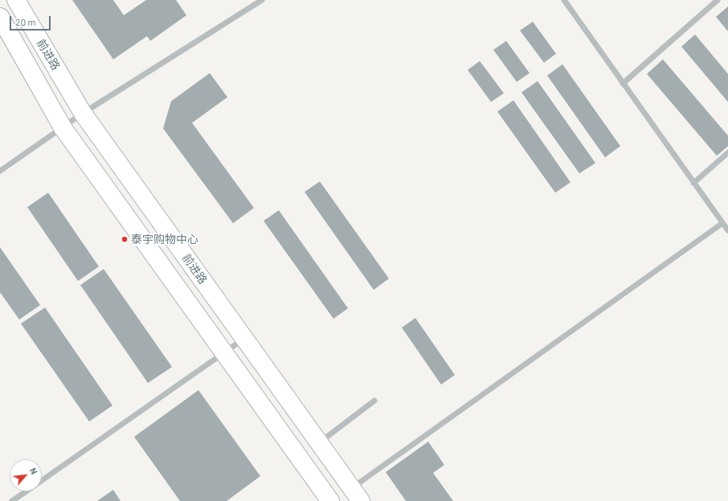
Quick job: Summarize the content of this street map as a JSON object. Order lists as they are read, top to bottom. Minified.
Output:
{"streets":{"main road":["前进路"]},"places":["泰宇购物中心"],"scale_bar":"20 m","north":"top right"}
